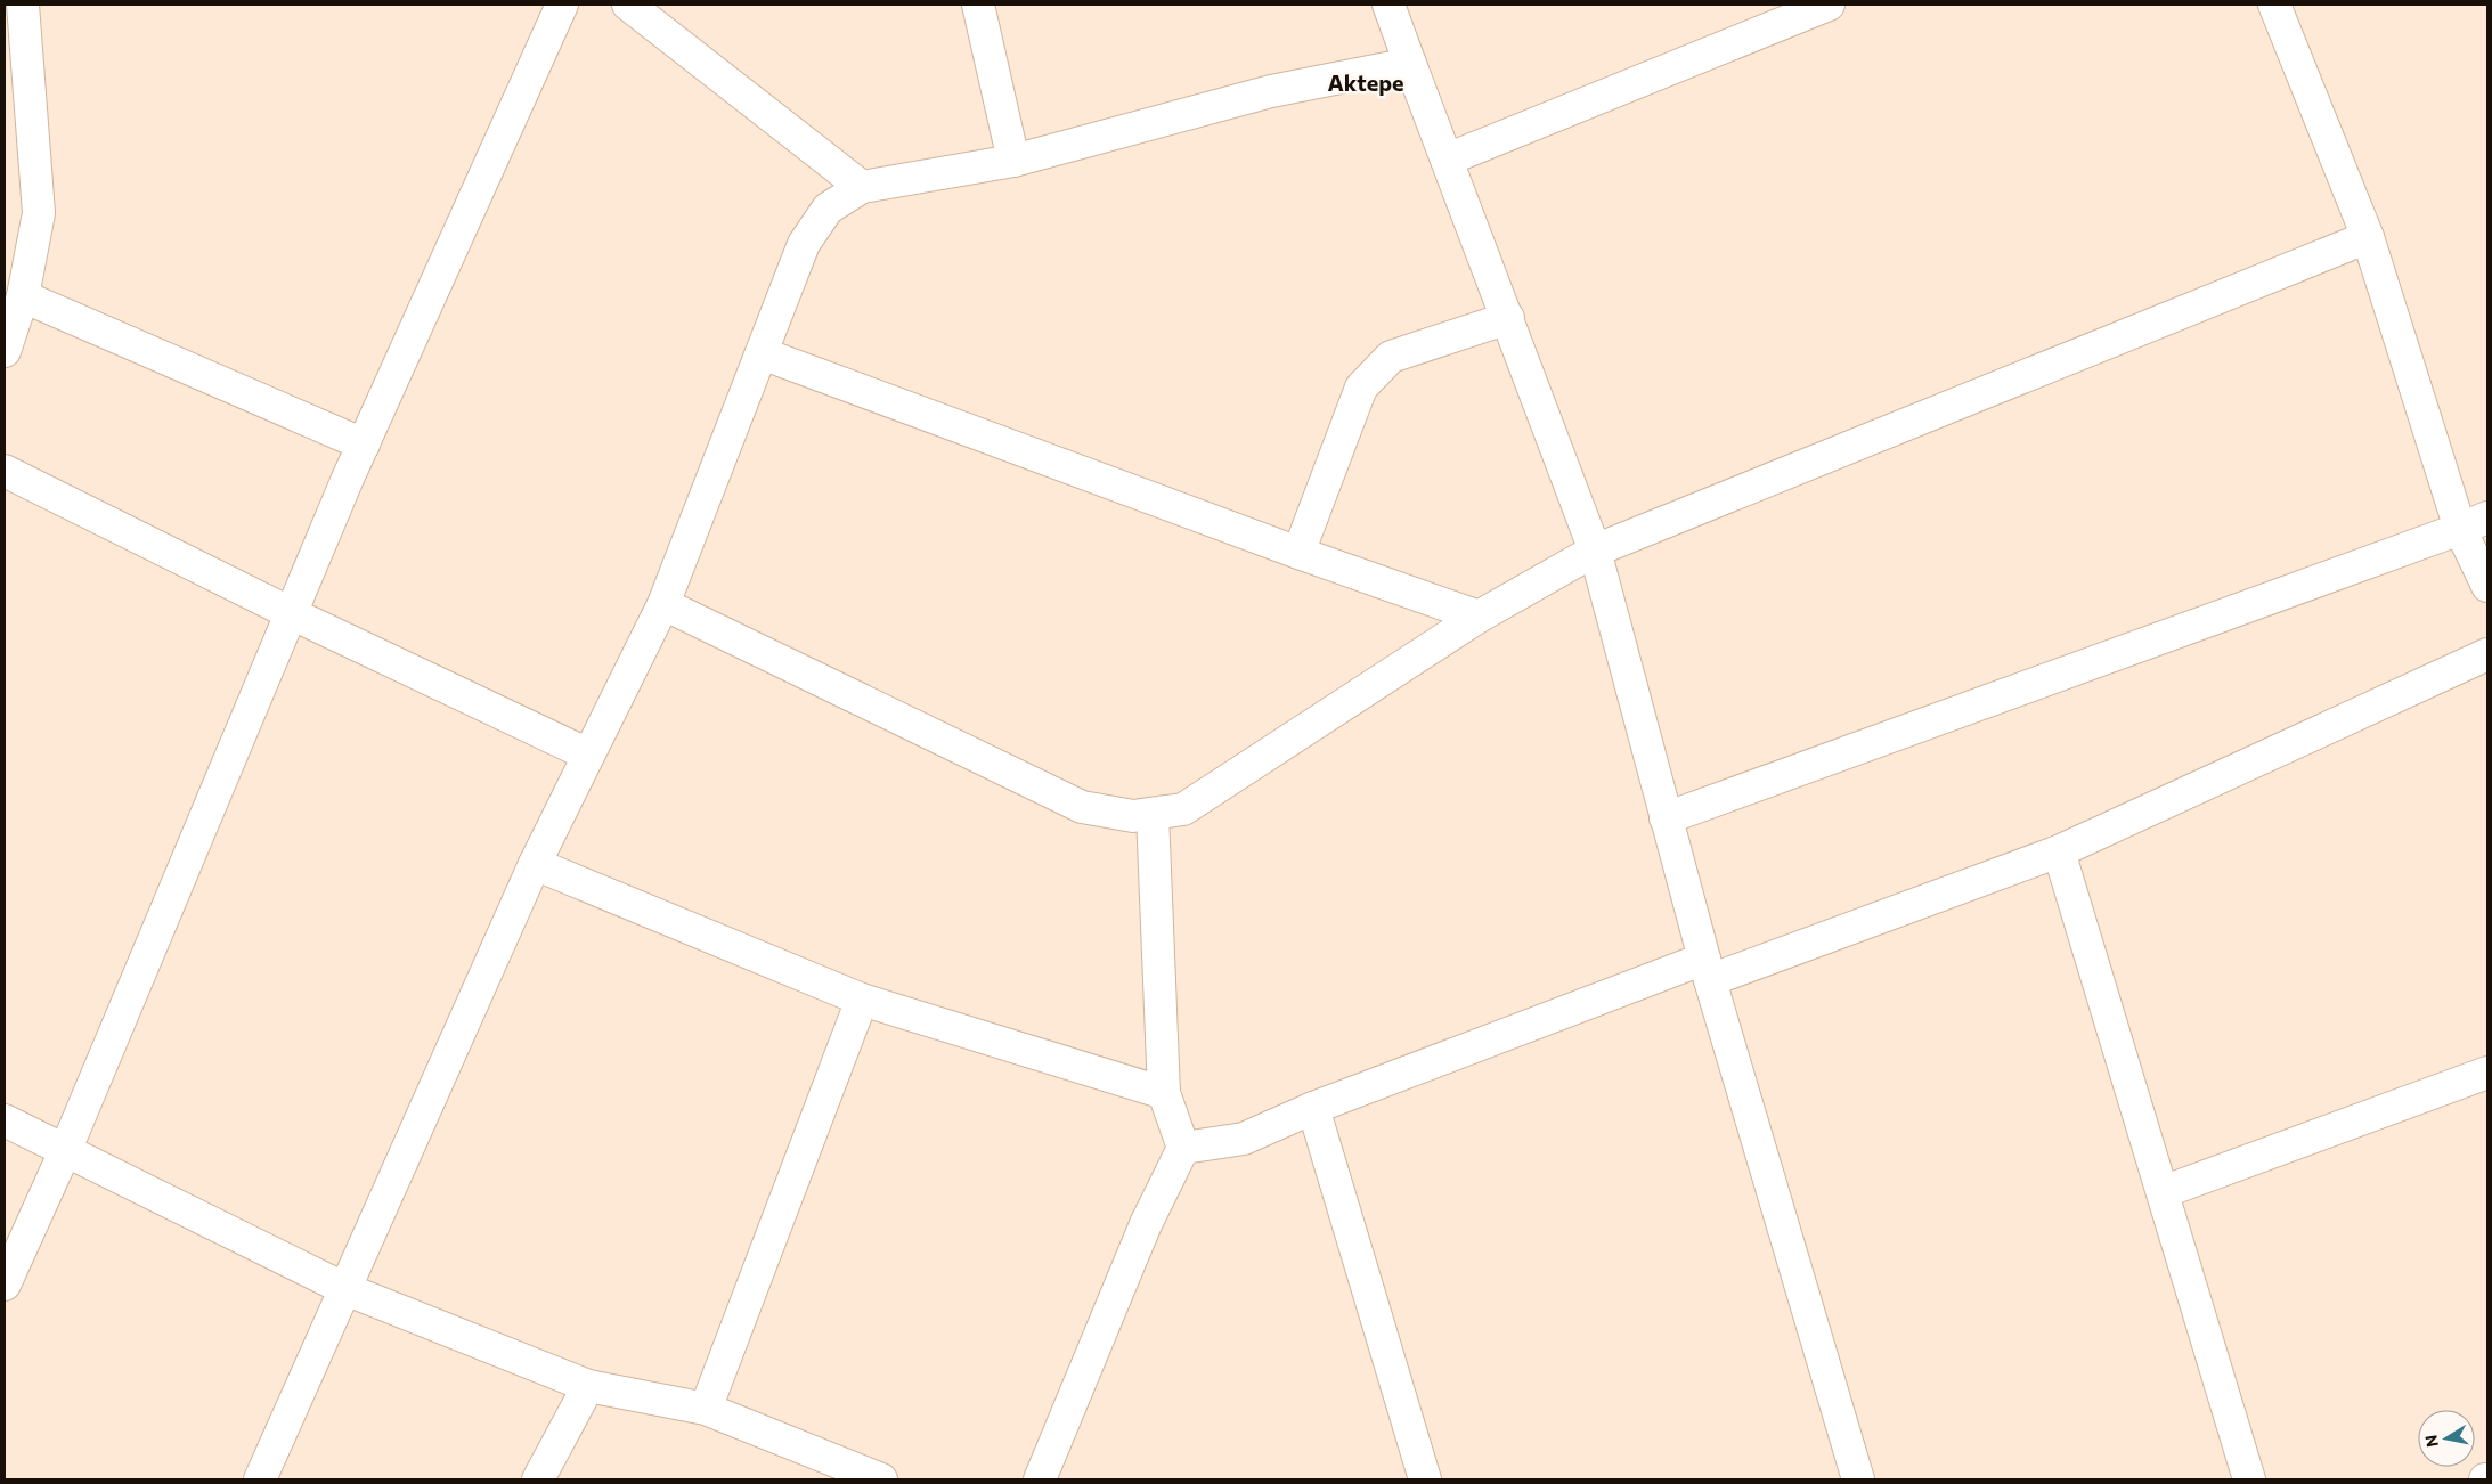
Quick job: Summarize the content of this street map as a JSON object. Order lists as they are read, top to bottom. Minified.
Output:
{"districts":["Aktepe"],"north":"left"}
